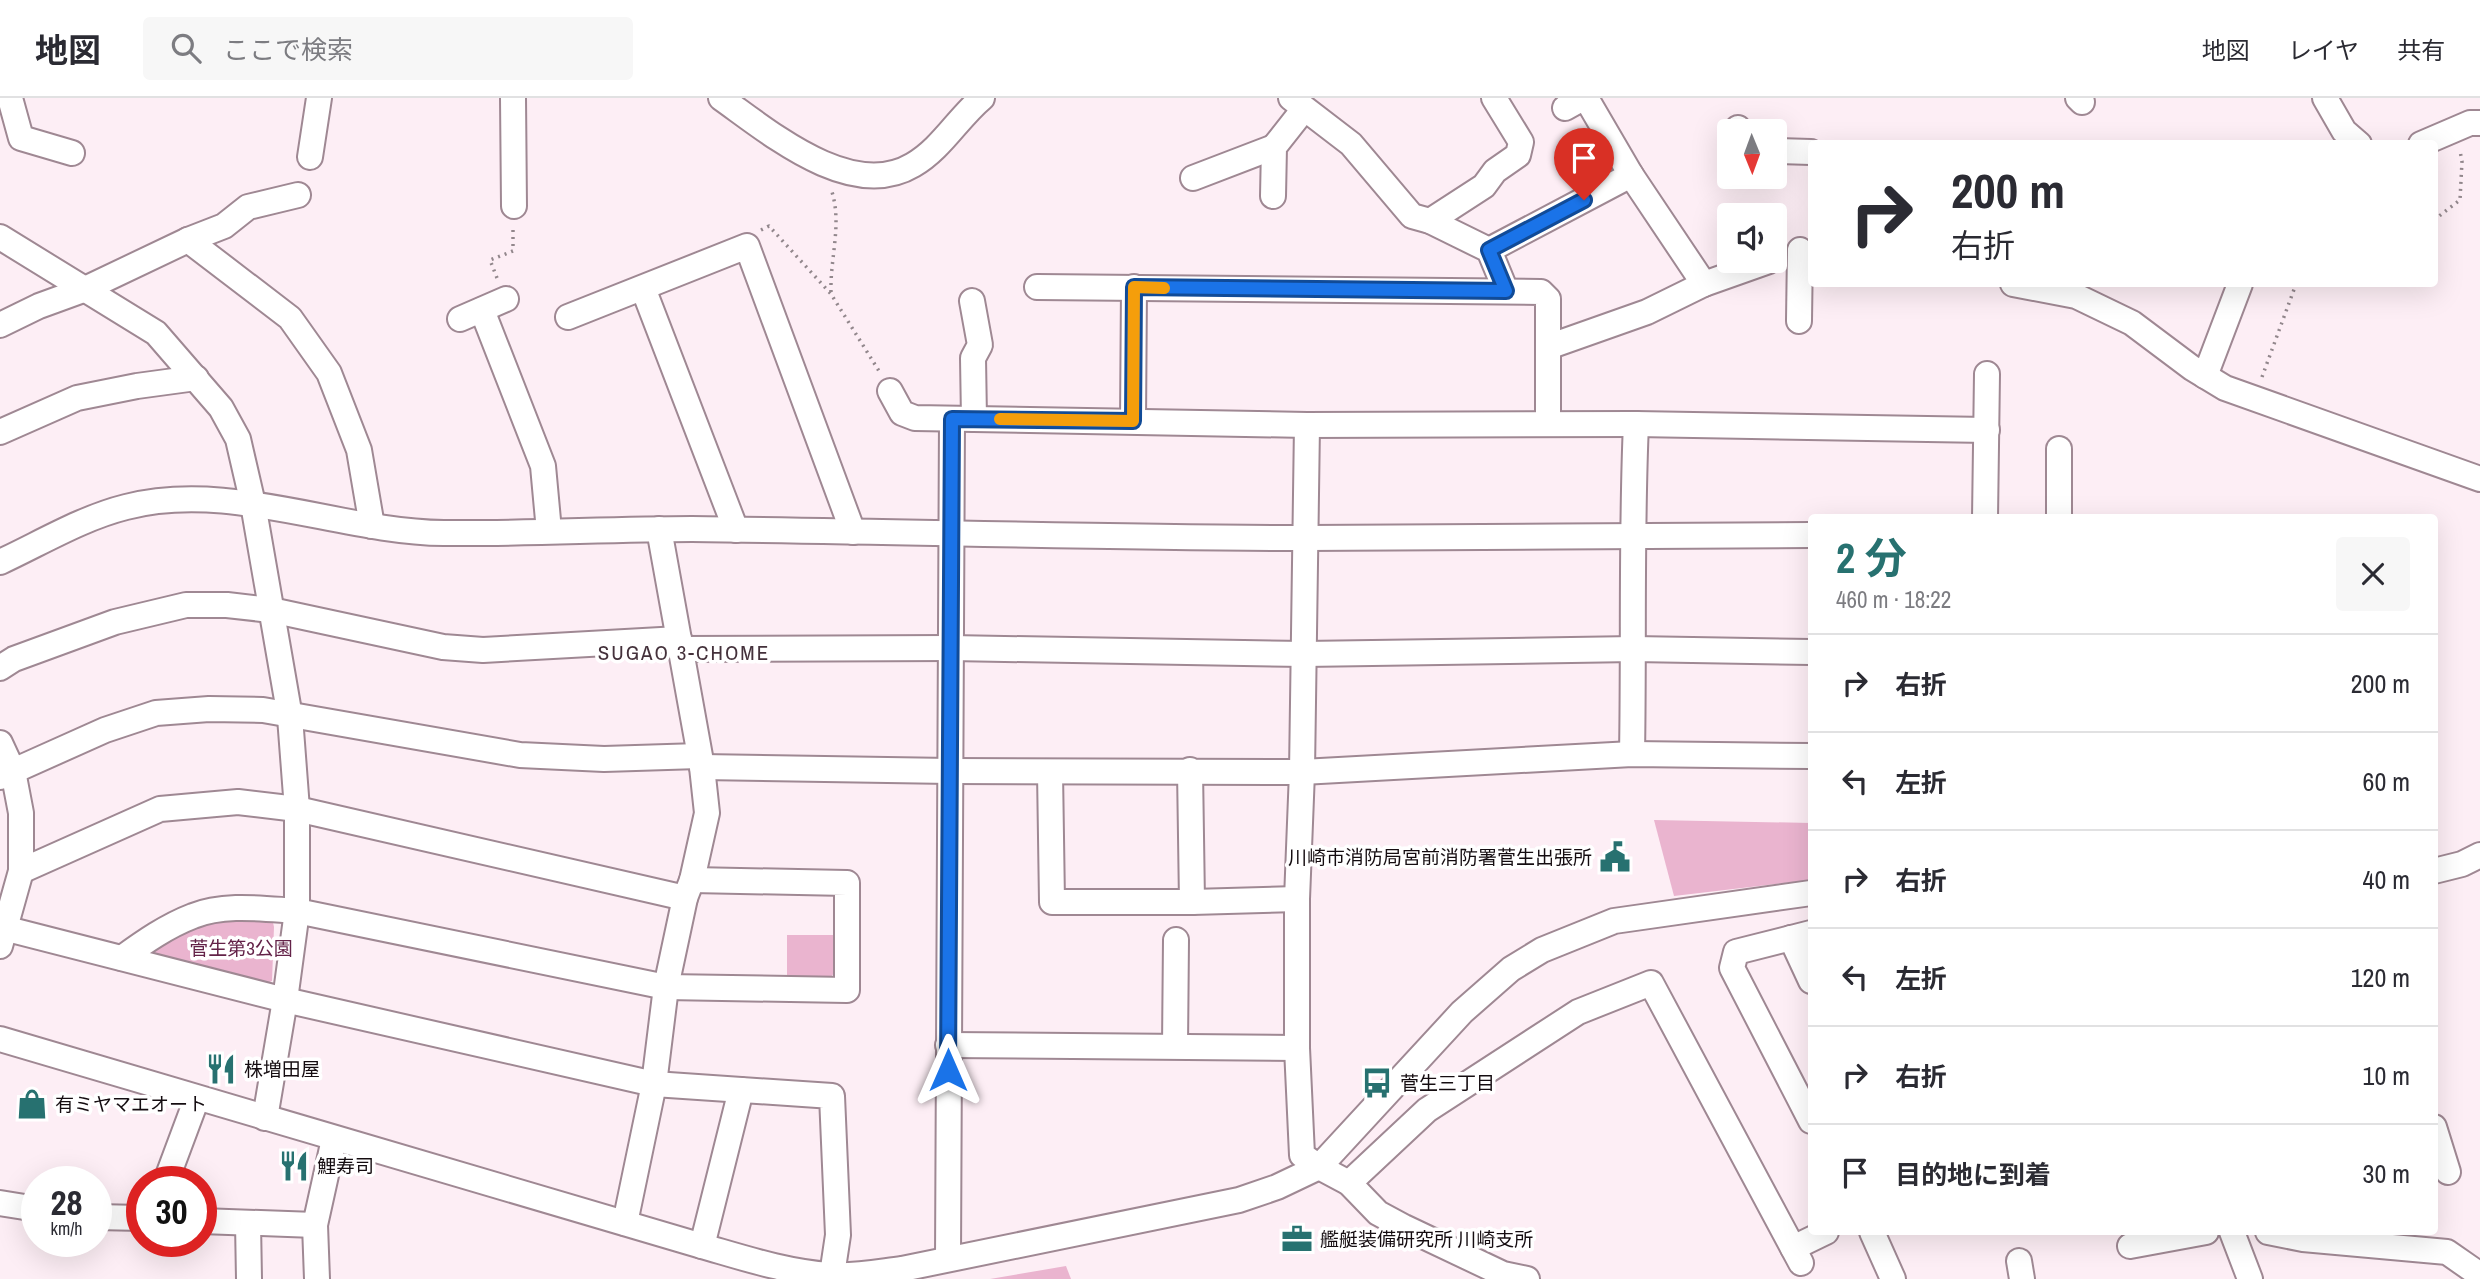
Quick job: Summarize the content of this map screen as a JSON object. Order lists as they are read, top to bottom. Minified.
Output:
{"districts":["SUGAO 3-CHOME"],"parks":["菅生第3公園"],"places":{"public building":["川崎市消防局宮前消防署菅生出張所"],"restaurant":["株増田屋","鯉寿司"],"bus stop":["菅生三丁目"],"shop":["有ミヤマエオート"],"office":["艦艇装備研究所 川崎支所"]},"north":"bottom","page":{"header":"地図","search":"ここで検索","nav":["地図","レイヤ","共有"],"turn":["200 m","右折"],"heading":["2 分","460 m · 18:22"],"list":[{"name":"右折","value":"200 m"},{"name":"左折","value":"60 m"},{"name":"右折","value":"40 m"},{"name":"左折","value":"120 m"},{"name":"右折","value":"10 m"},{"name":"目的地に到着","value":"30 m"}],"speed":"28 km/h","limit":"30"}}
